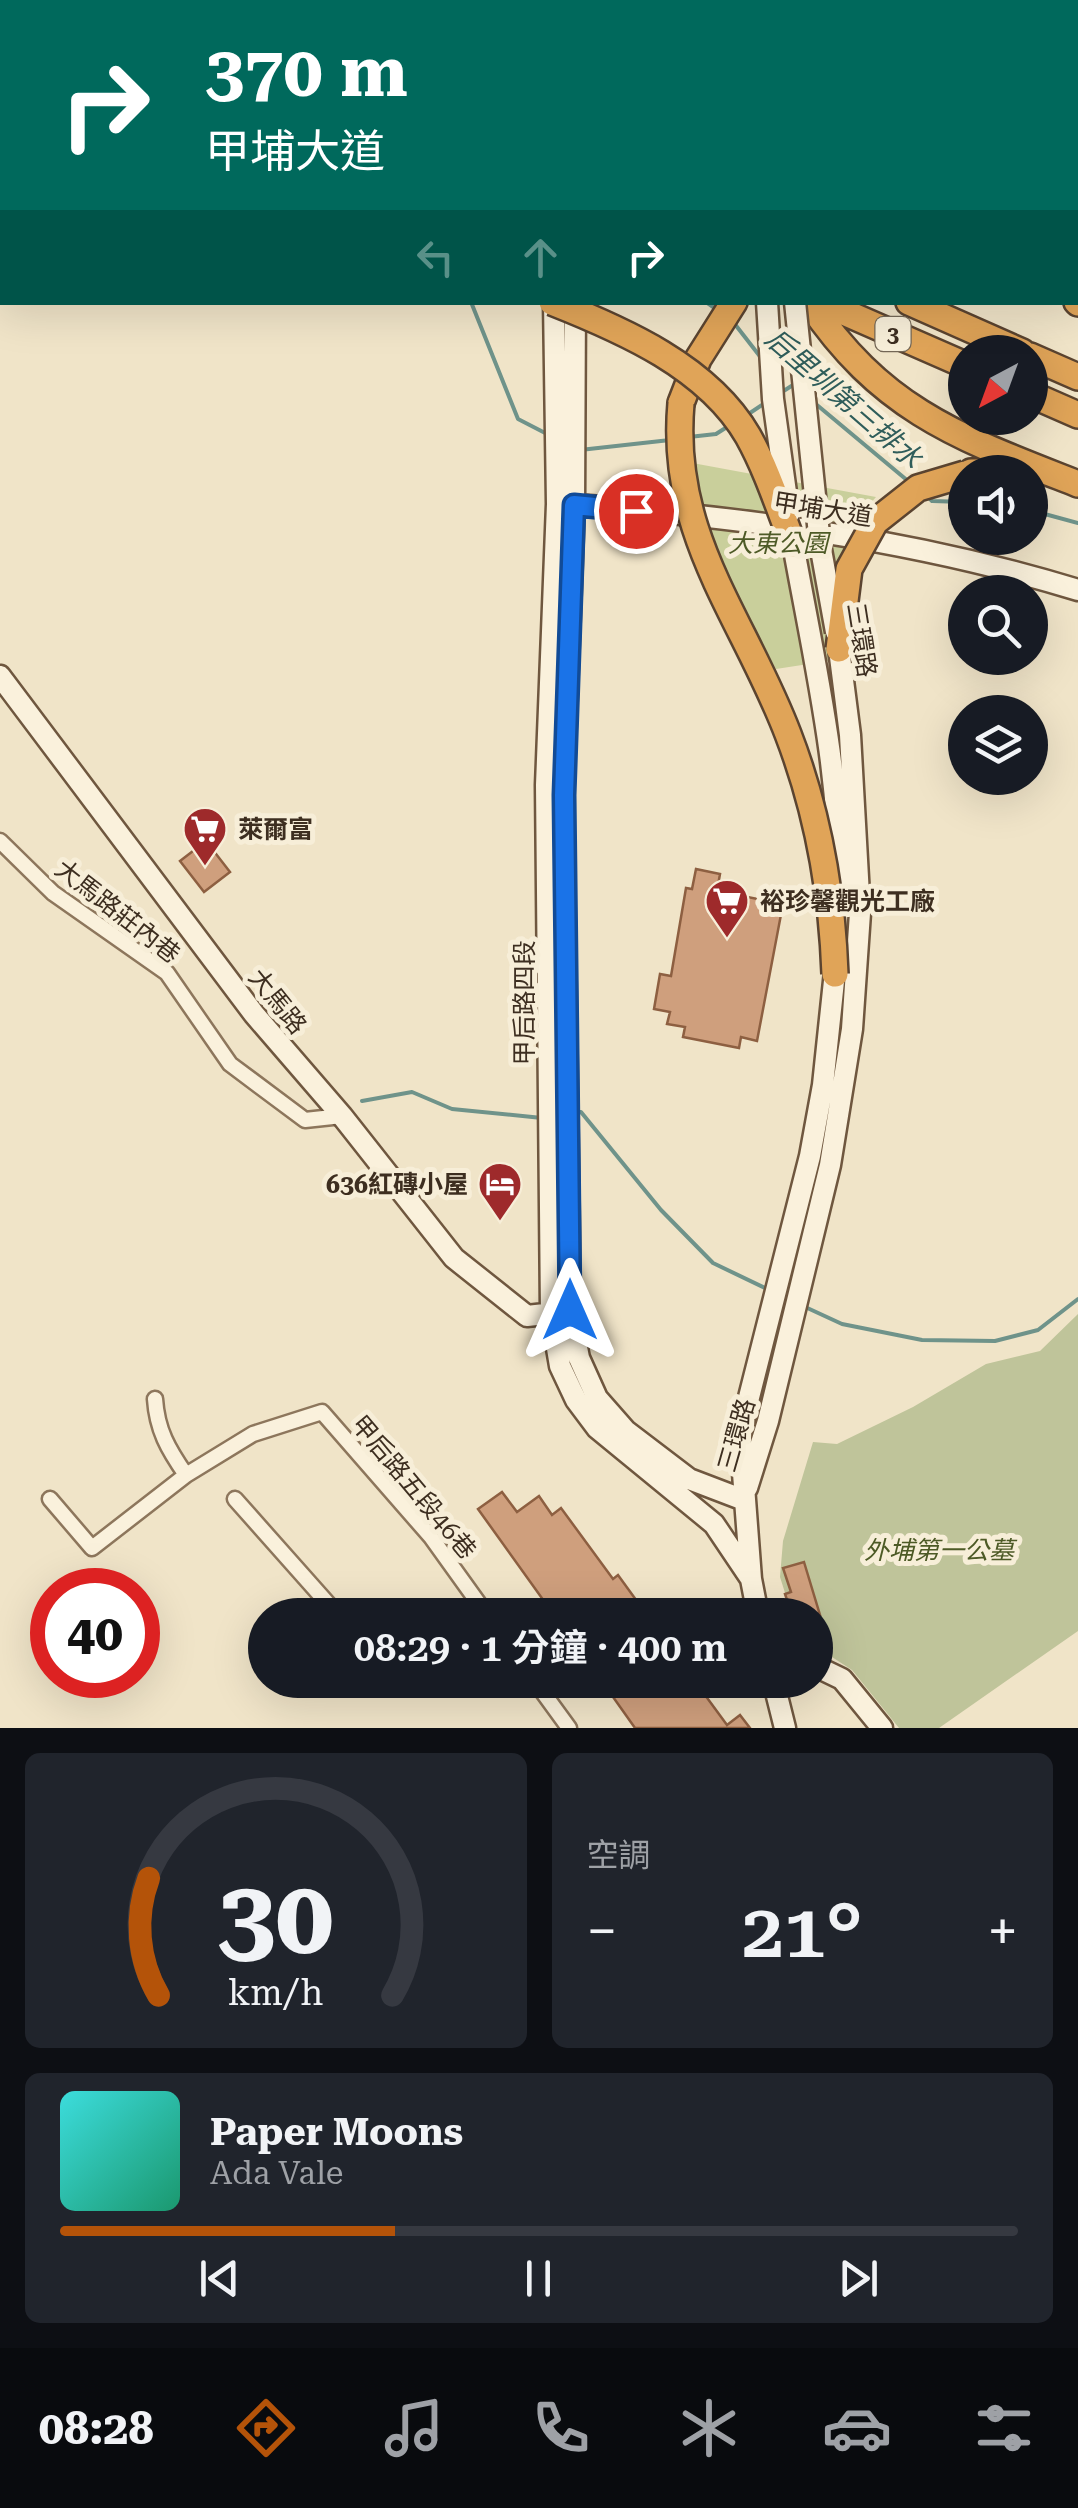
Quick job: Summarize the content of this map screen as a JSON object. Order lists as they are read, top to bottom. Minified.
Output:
{"streets":{"highway":["3"],"street":["甲埔大道","三環路","大馬路莊內巷","大馬路","甲后路四段","甲后路五段46巷"]},"crossings":[["甲埔大道","甲后路四段"],["三環路","甲后路四段"],["大馬路莊內巷","大馬路"],["大馬路","甲后路四段"]],"water":["后里圳第三排水"],"parks":["大東公園","外埔第一公墓"],"places":{"supermarket":["萊爾富","裕珍馨觀光工廠"],"hotel":["636紅磚小屋"]},"north":"bottom left","page":{"turn":["370 m","甲埔大道"],"limit":"40","trip":"08:29 · 1 分鐘 · 400 m","tile":"空調","heat":["−","21°","+"],"song":["Paper Moons","Ada Vale"],"tabs":"08:28","gauge":["30","km/h"]}}
